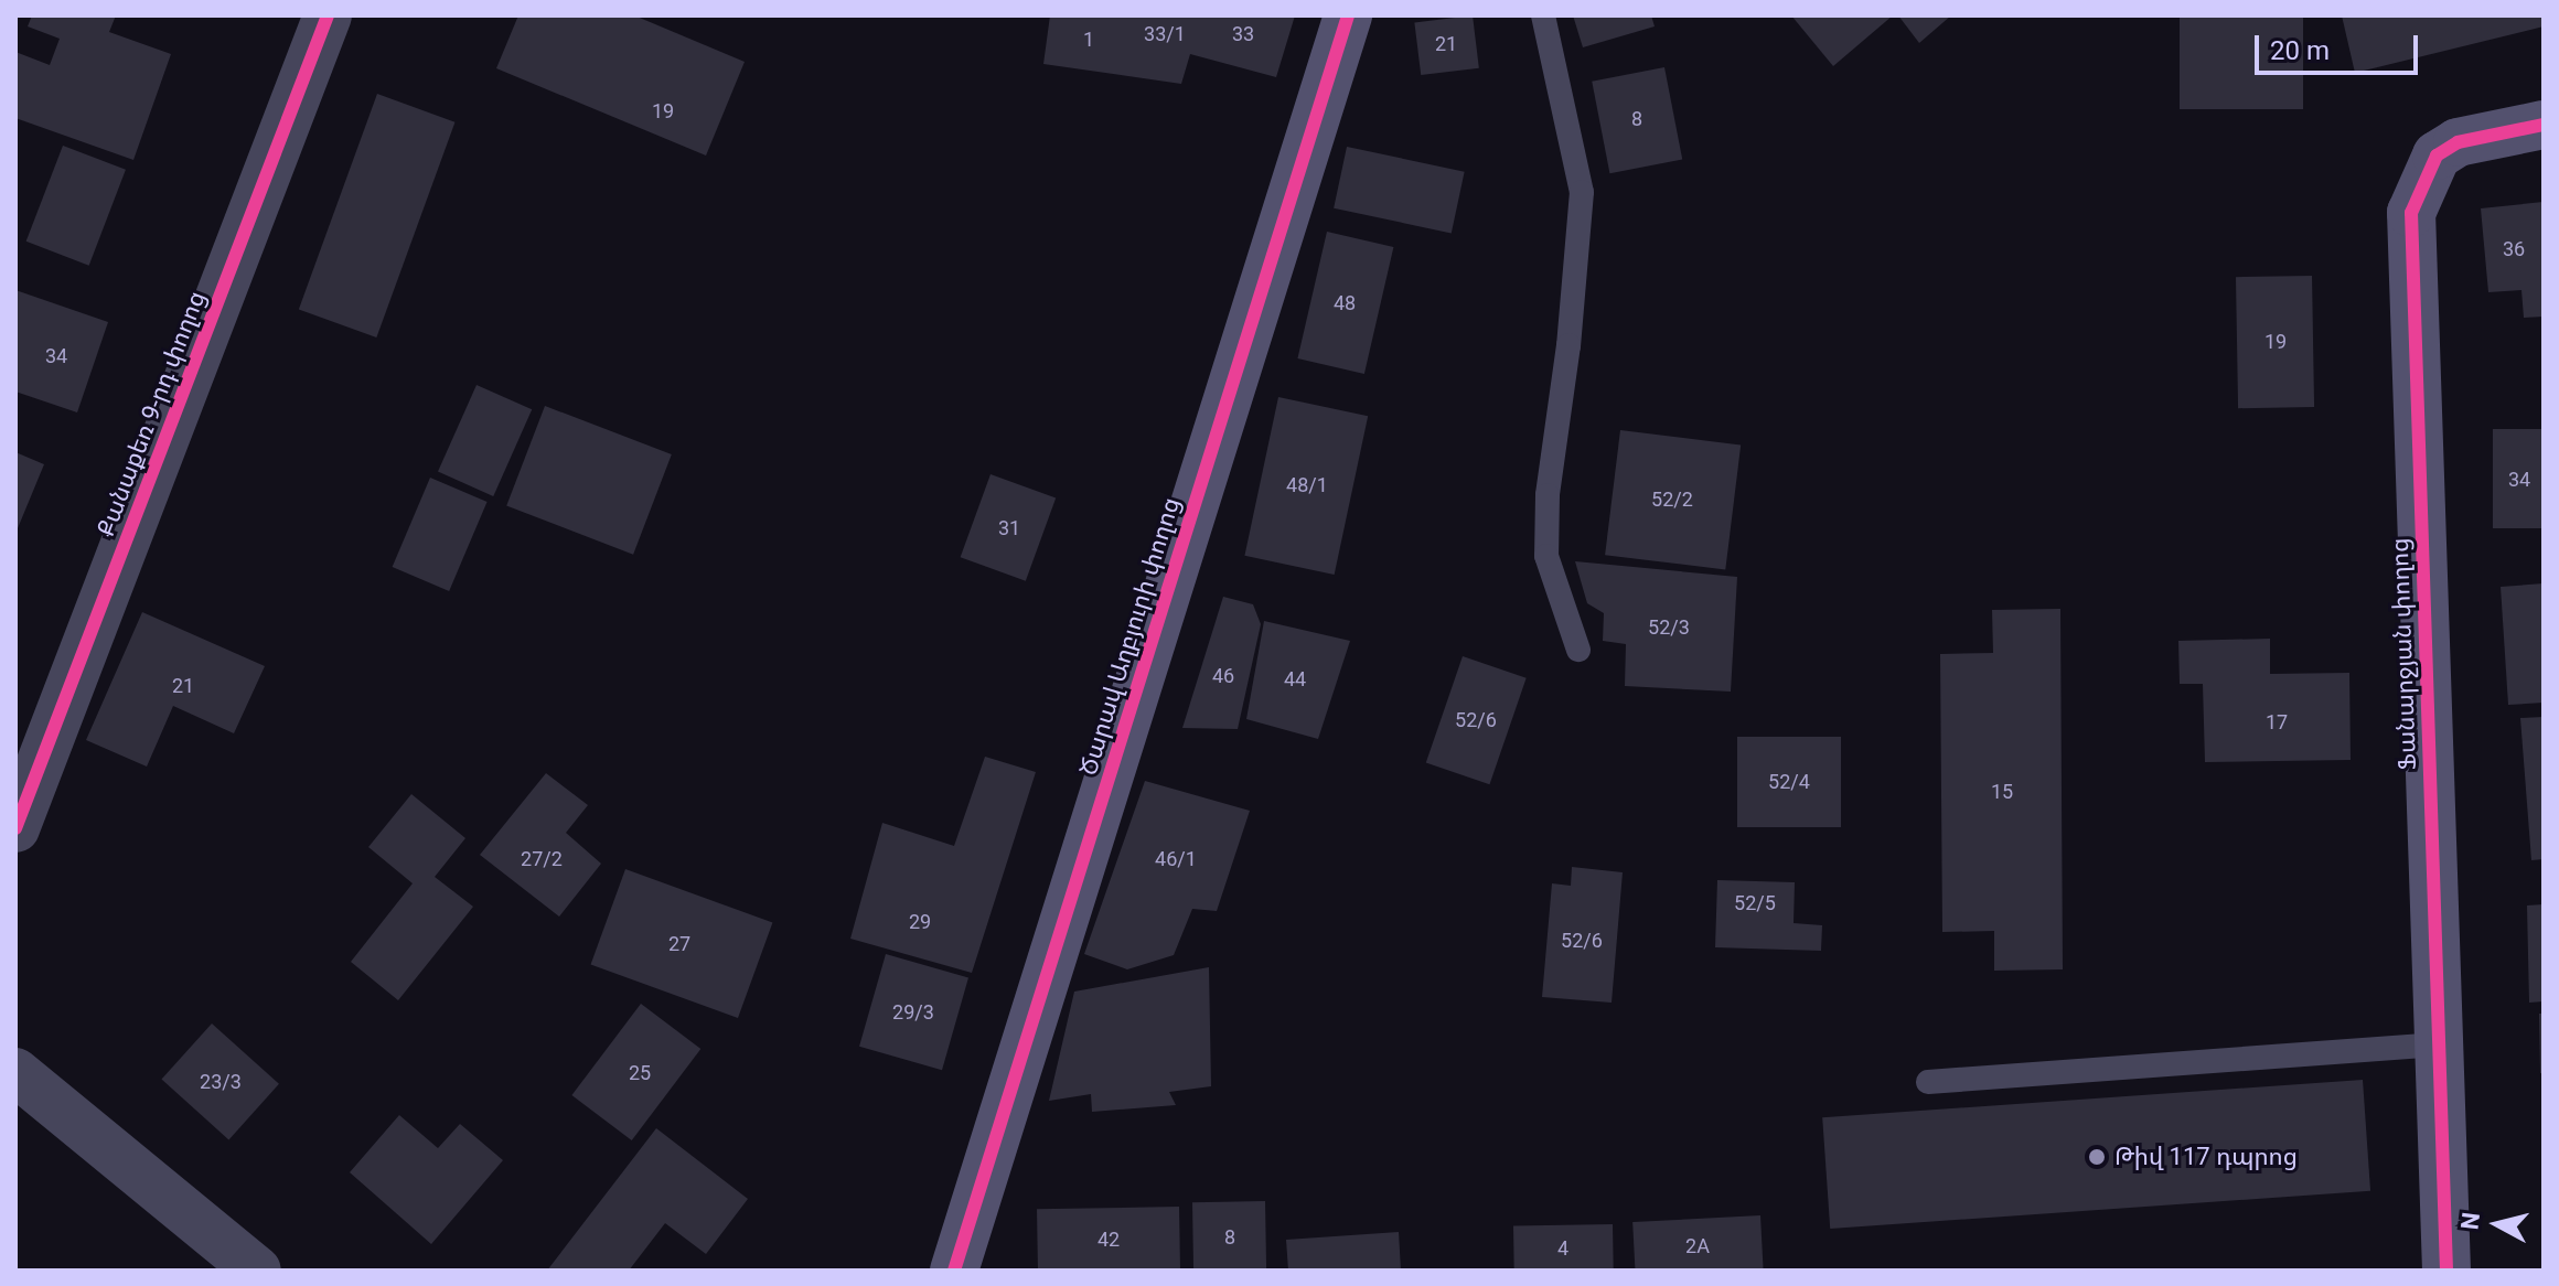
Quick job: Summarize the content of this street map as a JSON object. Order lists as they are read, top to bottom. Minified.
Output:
{"streets":{"street":["Քանաքեռ 9-րդ փողոց","Ծարավ Աղբյուրի փողոց","Ֆանարջյան փողոց"]},"places":["Թիվ 117 դպրոց"],"house_numbers":["33/1","33","1","21","19","8","36","48","19","34","34","48/1","52/2","31","52/3","46","44","21","52/6","17","52/4","15","27/2","46/1","52/5","29","52/6","27","29/3","25","23/3","8","42","2A","4"],"scale_bar":"20 m","north":"left"}
